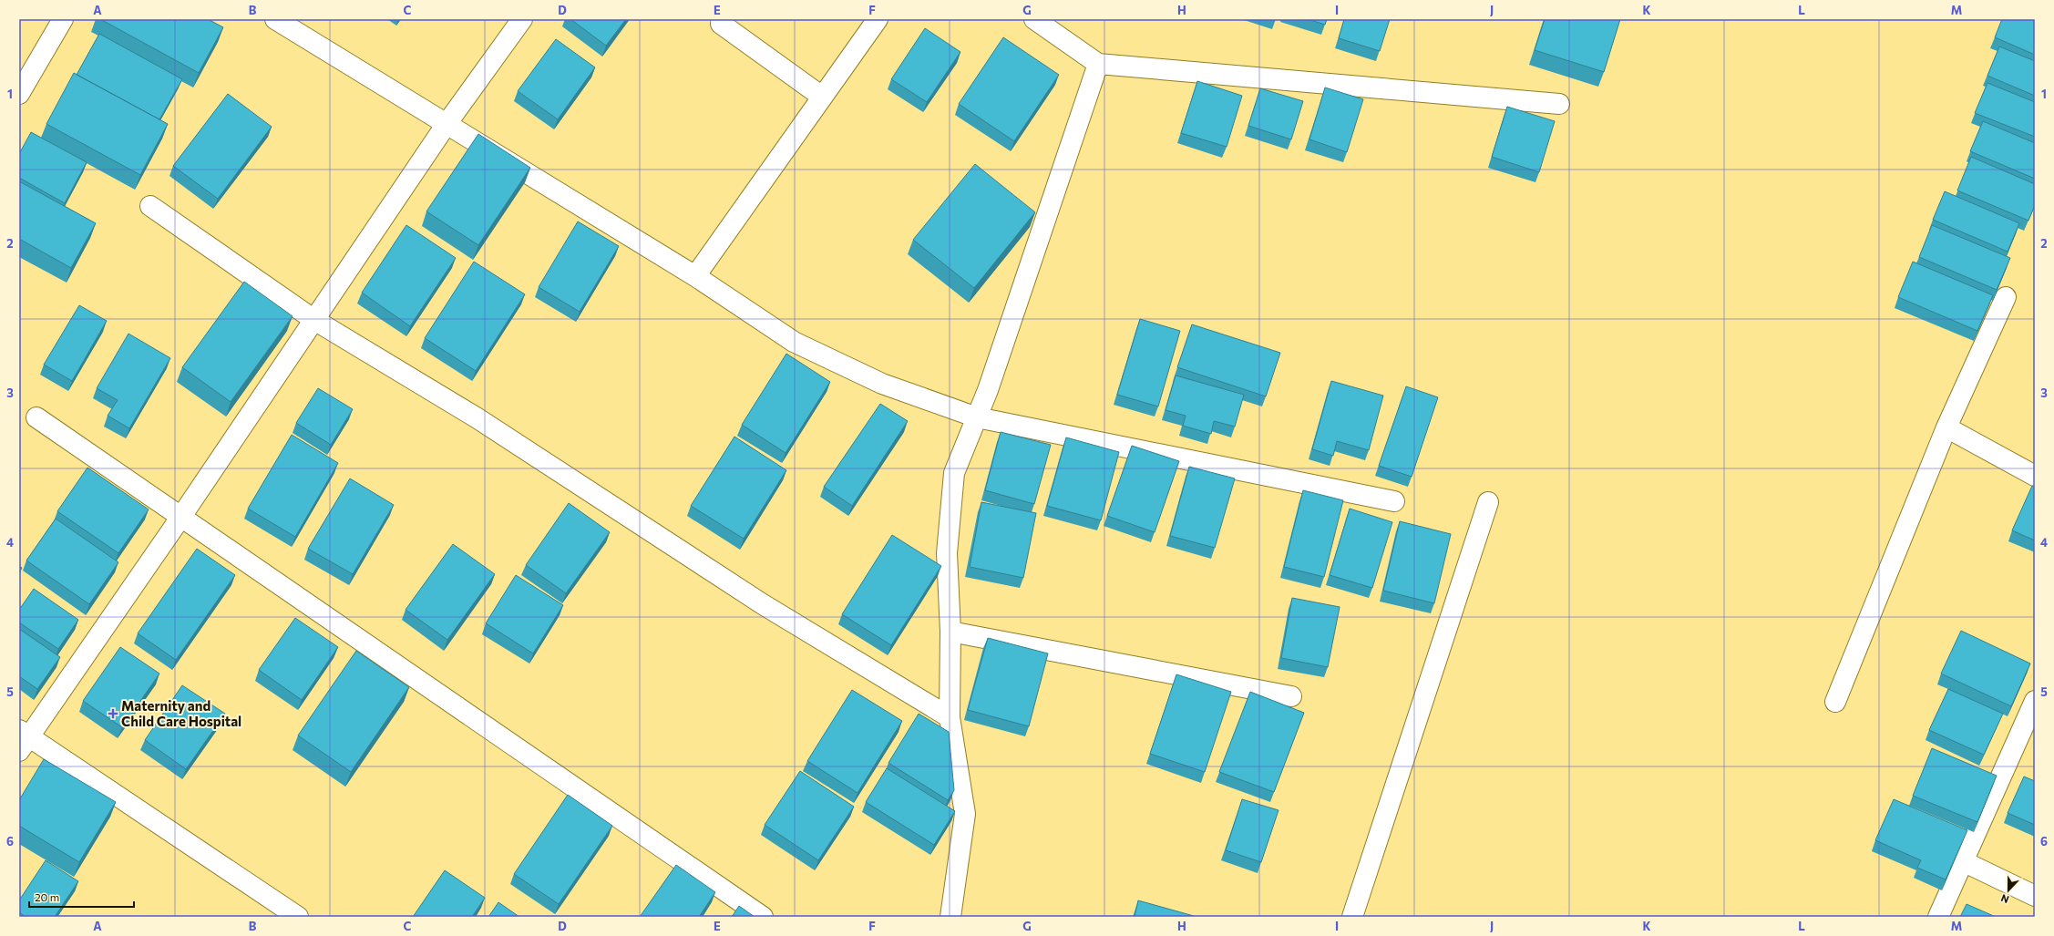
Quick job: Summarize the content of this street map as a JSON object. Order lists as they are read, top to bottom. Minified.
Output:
{"places":{"health":["Maternity and Child Care Hospital"]},"scale_bar":"20 m","north":"bottom","grid":{"columns":["A","B","C","D","E","F","G","H","I","J","K","L","M"],"rows":["1","2","3","4","5","6"]}}
